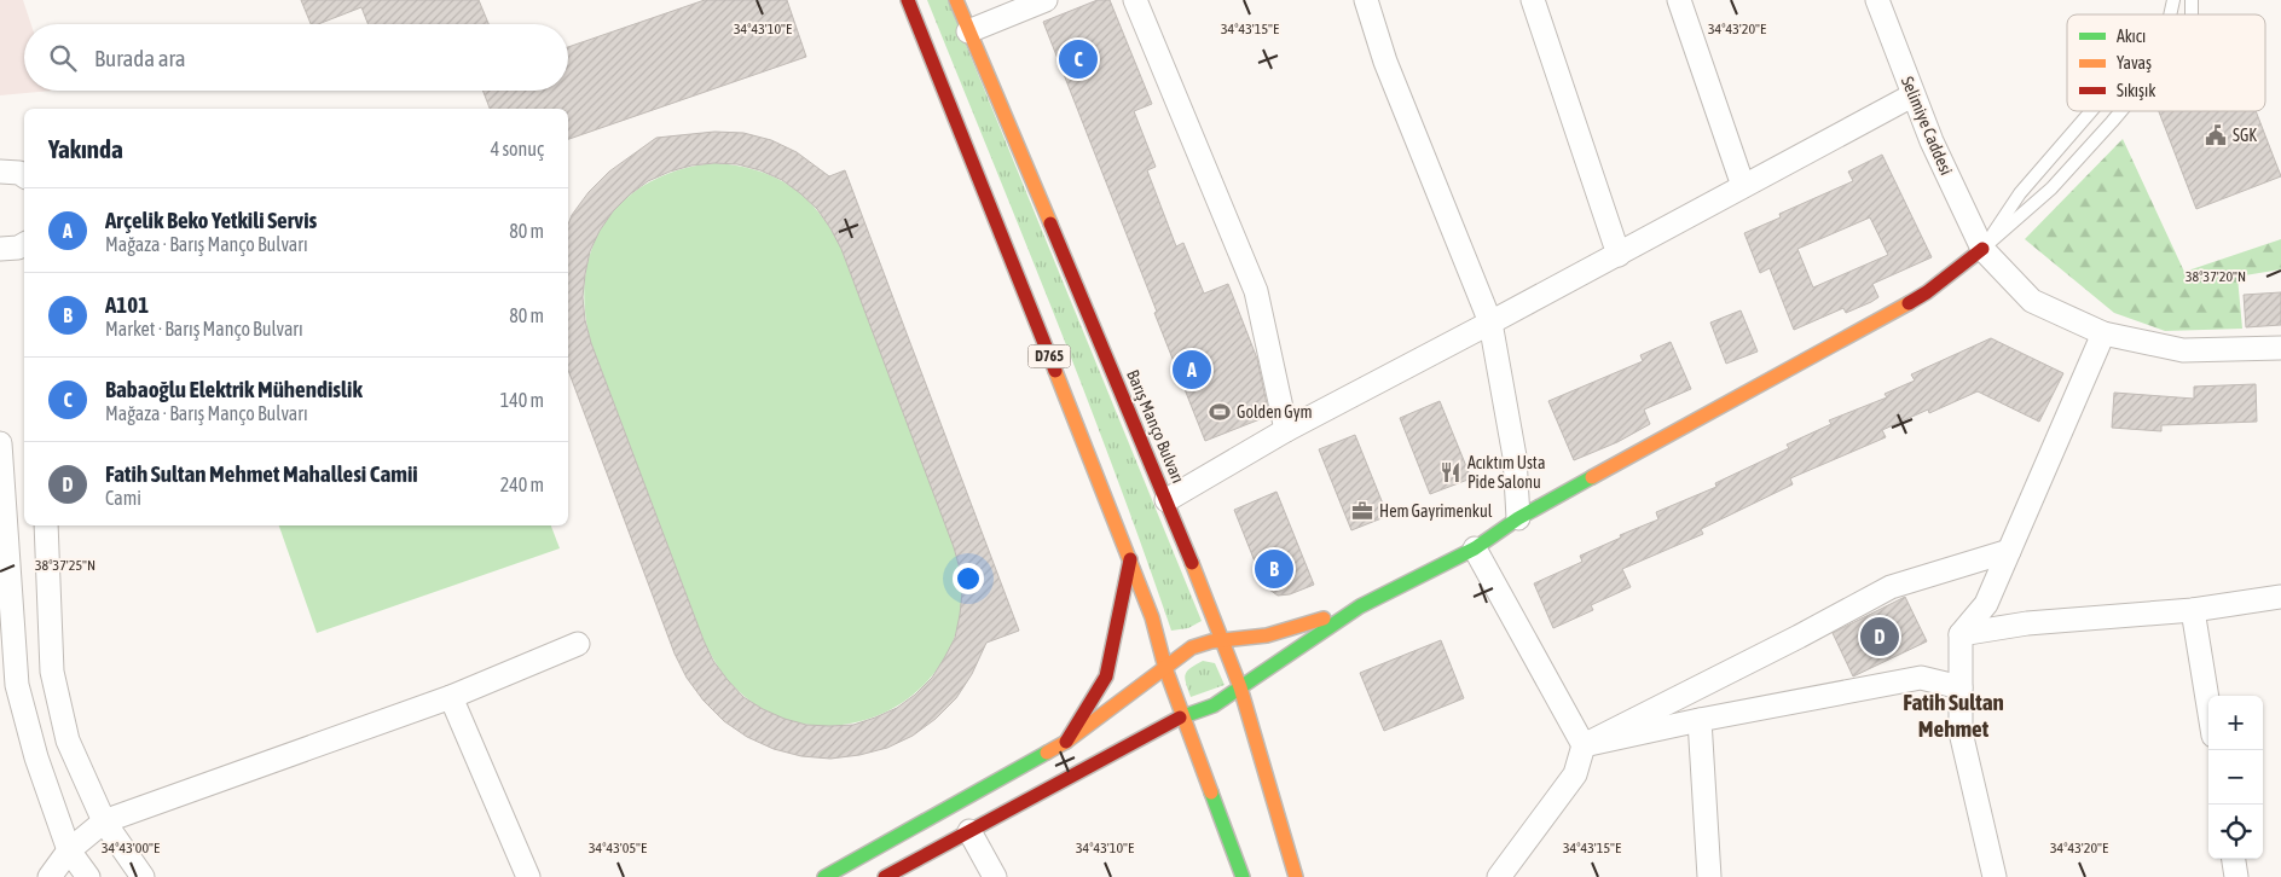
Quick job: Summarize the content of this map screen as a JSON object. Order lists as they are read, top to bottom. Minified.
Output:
{"streets":{"main road":["D765","Barış Manço Bulvarı"],"street":["Selimiye Caddesi"]},"districts":["Fatih Sultan Mehmet"],"places":{"public building":["SGK"],"sports":["Golden Gym"],"restaurant":["Acıktım Usta Pide Salonu"],"office":["Hem Gayrimenkul"]},"legend":["Akıcı","Yavaş","Sıkışık"],"page":{"search":"Burada ara","pins":["C","A","B","D"],"heading":["Yakında","4 sonuç"],"list":[{"mark":"A","name":"Arçelik Beko Yetkili Servis","note":"Mağaza · Barış Manço Bulvarı","value":"80 m"},{"mark":"B","name":"A101","note":"Market · Barış Manço Bulvarı","value":"80 m"},{"mark":"C","name":"Babaoğlu Elektrik Mühendislik","note":"Mağaza · Barış Manço Bulvarı","value":"140 m"},{"mark":"D","name":"Fatih Sultan Mehmet Mahallesi Camii","note":"Cami","value":"240 m"}],"map_buttons":["+","−"]},"coordinates":["34°43'10\"E","34°43'15\"E","34°43'20\"E","38°37'20\"N","38°37'25\"N","34°43'00\"E","34°43'05\"E"]}
